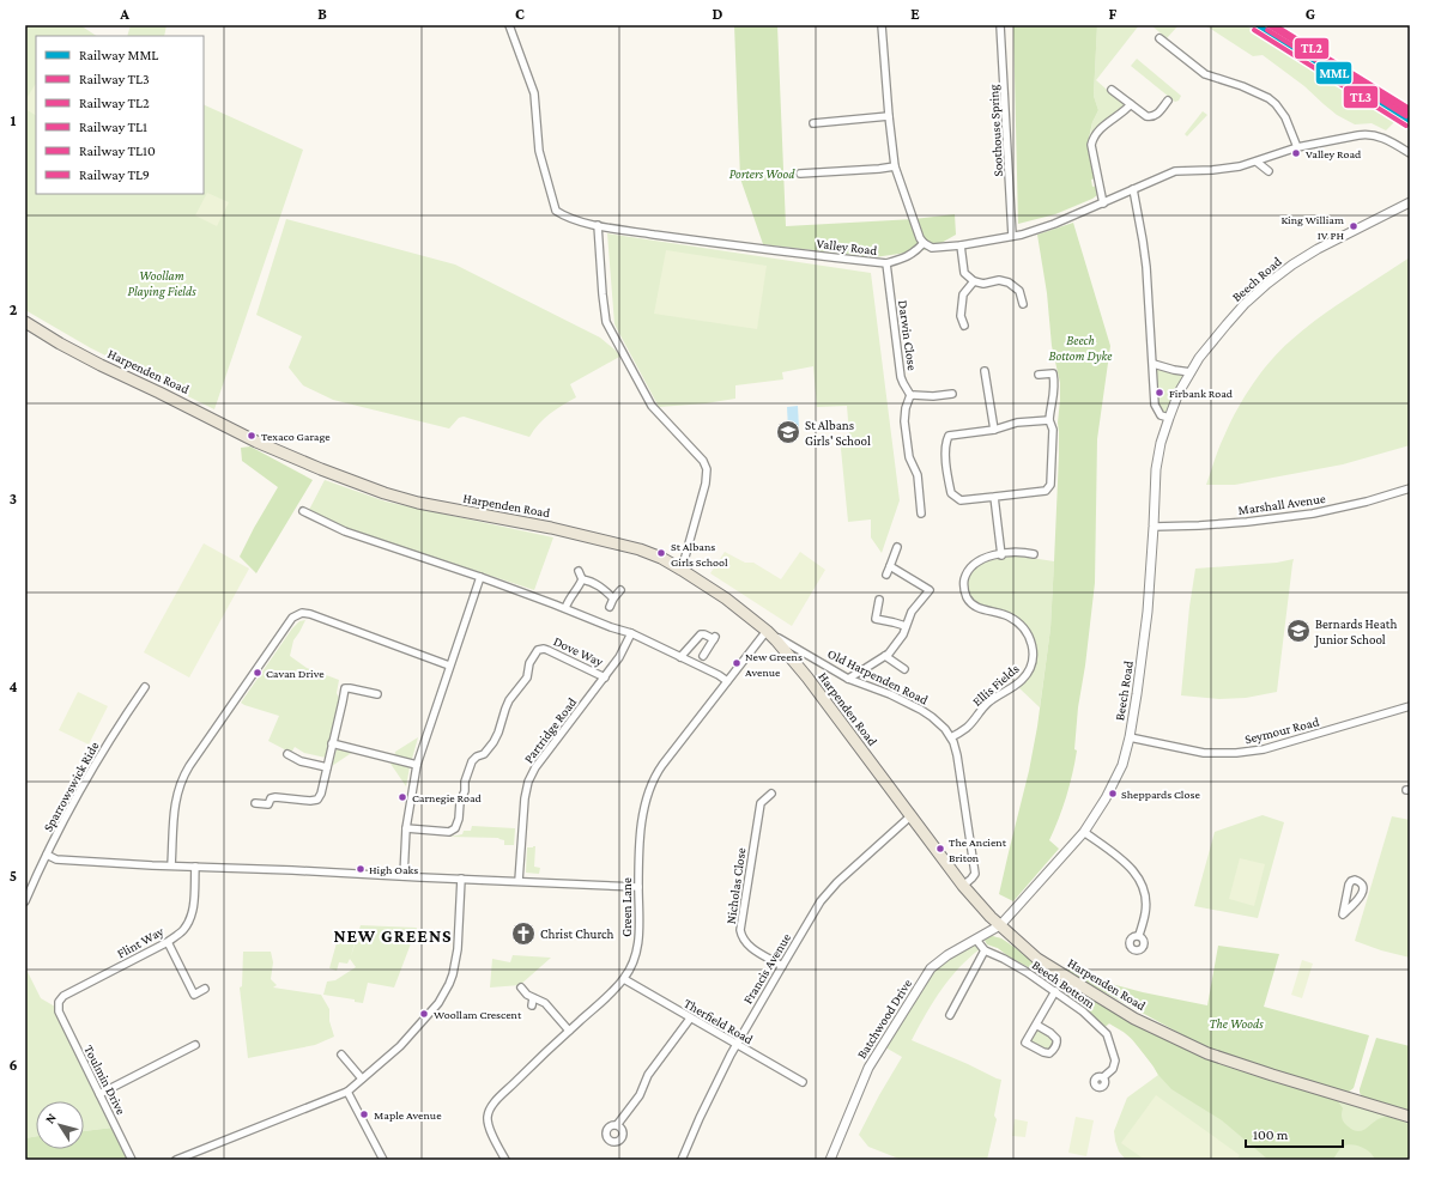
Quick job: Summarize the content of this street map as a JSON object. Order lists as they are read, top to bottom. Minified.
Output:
{"streets":{"main road":["Harpenden Road"],"street":["Soothouse Spring","Valley Road","Beech Road","Darwin Close","Marshall Avenue","Dove Way","Old Harpenden Road","Ellis Fields","Partridge Road","Seymour Road","Sparrowswick Ride","Nicholas Close","Green Lane","Flint Way","Francis Avenue","Beech Bottom","Batchwood Drive","Therfield Road","Toulmin Drive"]},"crossings":[["Valley Road","Darwin Close"],["Beech Road","Harpenden Road"],["Beech Road","Marshall Avenue"],["Beech Road","Seymour Road"],["Beech Road","Batchwood Drive"],["Harpenden Road","Old Harpenden Road"],["Harpenden Road","Green Lane"],["Harpenden Road","Francis Avenue"],["Harpenden Road","Batchwood Drive"],["Dove Way","Partridge Road"],["Old Harpenden Road","Ellis Fields"],["Nicholas Close","Francis Avenue"],["Green Lane","Therfield Road"],["Flint Way","Toulmin Drive"],["Francis Avenue","Therfield Road"]],"districts":["NEW GREENS"],"parks":["Porters Wood","Woollam Playing Fields","Beech Bottom Dyke","The Woods"],"places":{"other":["Valley Road","King William IV PH","Firbank Road","Texaco Garage","St Albans Girls School","New Greens Avenue","Cavan Drive","Sheppards Close","Carnegie Road","The Ancient Briton","High Oaks","Woollam Crescent","Maple Avenue"],"school or university":["St Albans Girls' School","Bernards Heath Junior School"],"church":["Christ Church"]},"lines":["rail line MML","rail line TL2","rail line TL1","rail line TL10","rail line TL3","rail line TL9"],"legend":["Railway MML","Railway TL3","Railway TL2","Railway TL1","Railway TL10","Railway TL9"],"scale_bar":"100 m","north":"top left","grid":{"columns":["A","B","C","D","E","F","G"],"rows":["1","2","3","4","5","6"]}}
